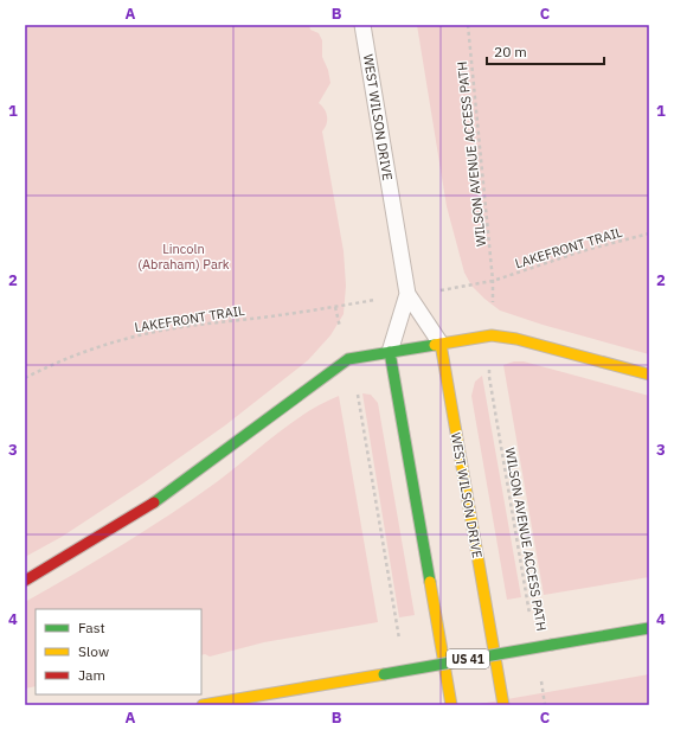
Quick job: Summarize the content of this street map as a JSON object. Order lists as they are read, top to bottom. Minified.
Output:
{"streets":{"main road":["WEST WILSON DRIVE","US 41"],"path":["WILSON AVENUE ACCESS PATH","LAKEFRONT TRAIL"]},"crossings":[["WILSON AVENUE ACCESS PATH","LAKEFRONT TRAIL"]],"parks":["Lincoln (Abraham) Park"],"legend":["Fast","Slow","Jam"],"scale_bar":"20 m","grid":{"columns":["A","B","C"],"rows":["1","2","3","4"]}}
